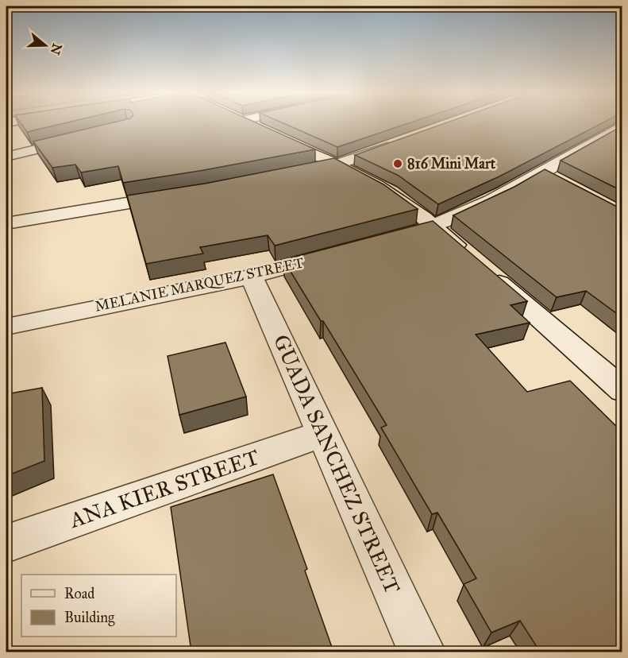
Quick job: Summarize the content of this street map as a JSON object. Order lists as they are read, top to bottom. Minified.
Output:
{"streets":{"street":["MELANIE MARQUEZ STREET","GUADA SANCHEZ STREET","ANA KIER STREET"]},"crossings":[["MELANIE MARQUEZ STREET","GUADA SANCHEZ STREET"],["GUADA SANCHEZ STREET","ANA KIER STREET"]],"places":["816 Mini Mart"],"legend":["Road","Building"],"north":"right"}
